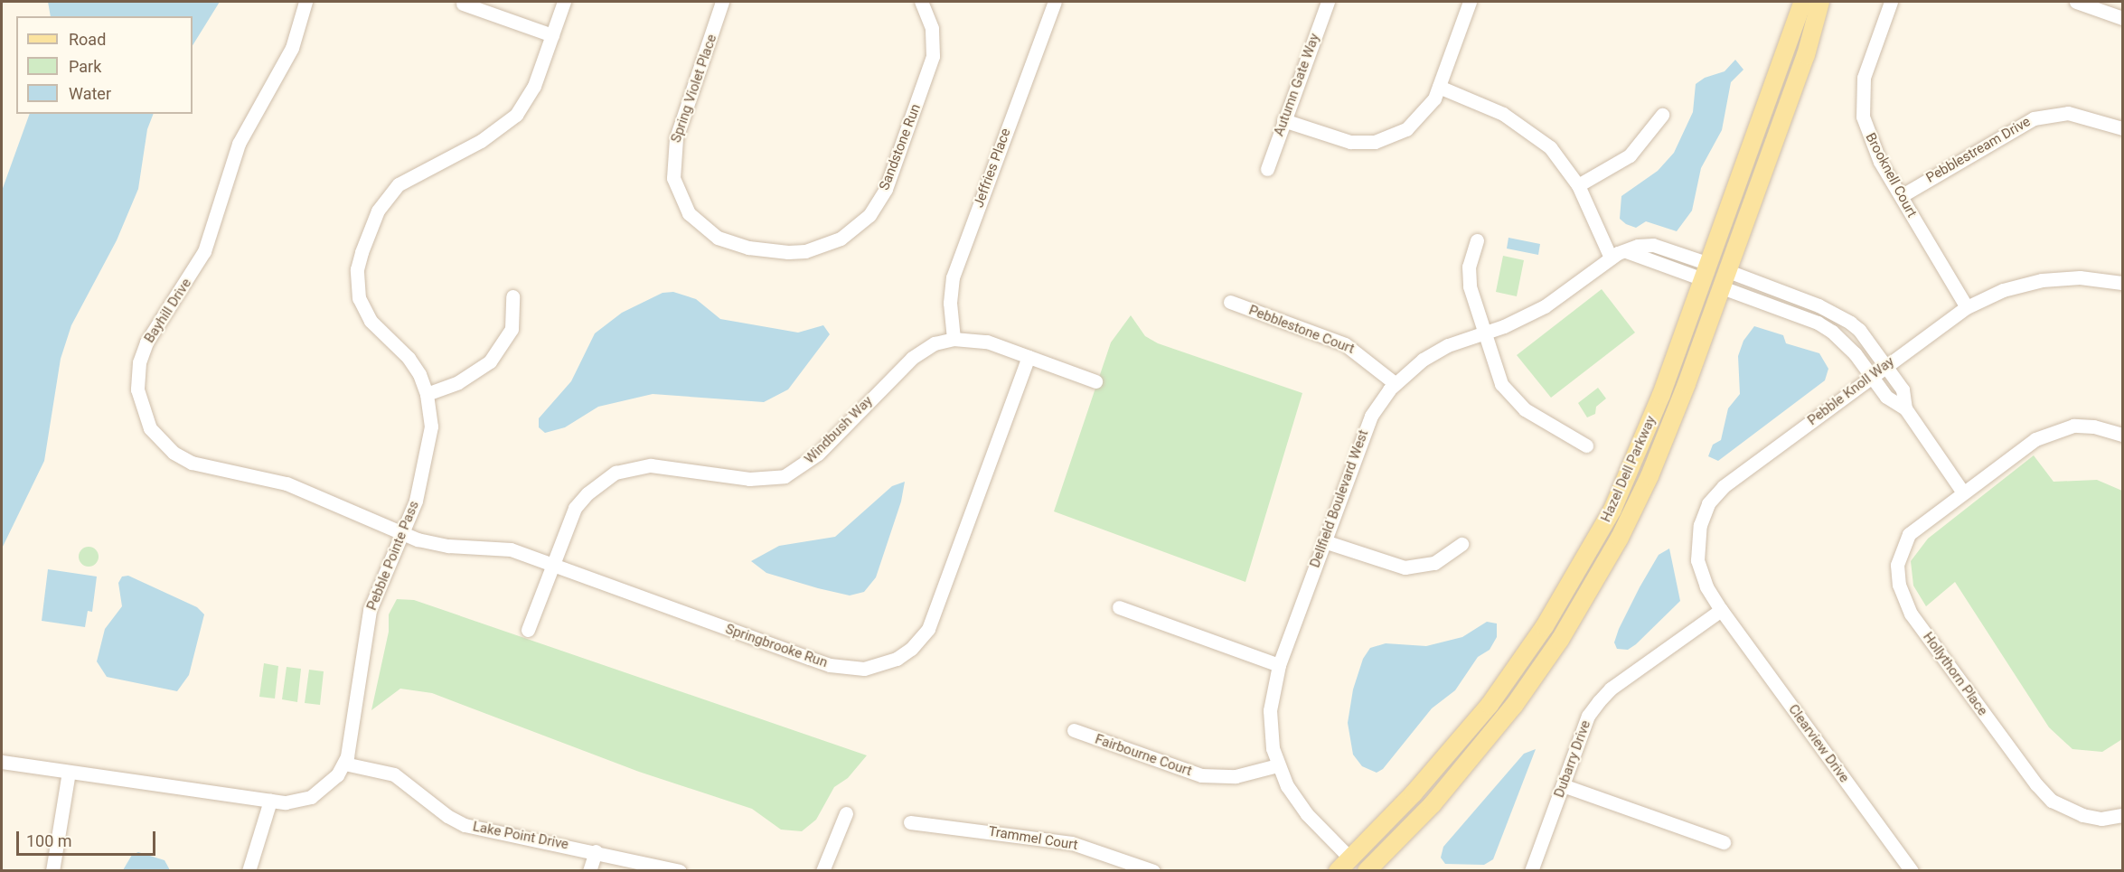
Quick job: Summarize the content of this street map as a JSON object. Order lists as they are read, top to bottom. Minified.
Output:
{"streets":{"main road":["Hazel Dell Parkway"],"street":["Autumn Gate Way","Spring Violet Place","Sandstone Run","Pebblestream Drive","Jeffries Place","Brooknell Court","Bayhill Drive","Pebblestone Court","Pebble Knoll Way","Windbush Way","Dellfield Boulevard West","Pebble Pointe Pass","Springbrooke Run","Hollythorn Place","Clearview Drive","Fairbourne Court","Dubarry Drive","Lake Point Drive","Trammel Court"]},"crossings":[["Spring Violet Place","Sandstone Run"],["Pebblestream Drive","Brooknell Court"],["Jeffries Place","Windbush Way"],["Brooknell Court","Pebble Knoll Way"],["Bayhill Drive","Pebble Pointe Pass"],["Bayhill Drive","Springbrooke Run"],["Pebblestone Court","Dellfield Boulevard West"],["Pebble Knoll Way","Clearview Drive"],["Pebble Knoll Way","Dubarry Drive"],["Windbush Way","Springbrooke Run"],["Hazel Dell Parkway","Dellfield Boulevard West"],["Dellfield Boulevard West","Fairbourne Court"],["Pebble Pointe Pass","Springbrooke Run"],["Pebble Pointe Pass","Lake Point Drive"],["Clearview Drive","Dubarry Drive"]],"legend":["Road","Park","Water"],"scale_bar":"100 m"}
